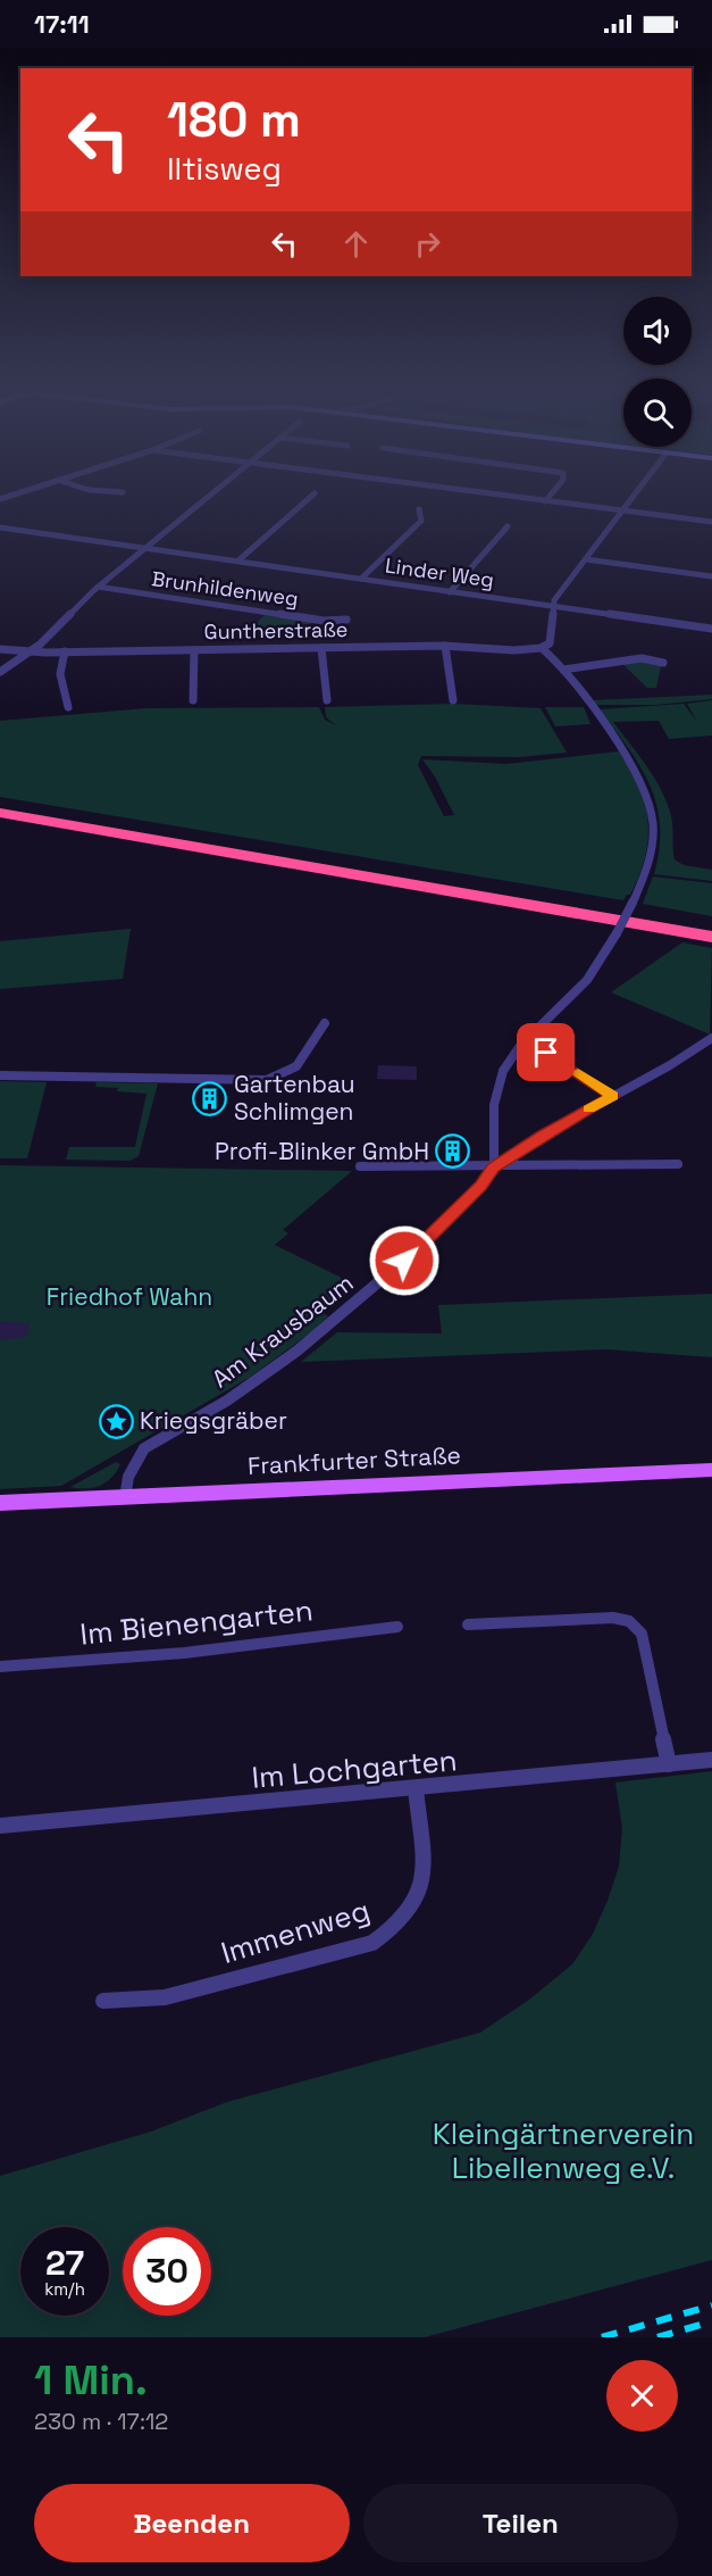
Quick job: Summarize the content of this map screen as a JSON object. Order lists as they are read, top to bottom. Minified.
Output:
{"streets":{"main road":["Frankfurter Straße"],"street":["Linder Weg","Brunhildenweg","Guntherstraße","Am Krausbaum","Im Bienengarten","Im Lochgarten","Immenweg"]},"crossings":[["Am Krausbaum","Frankfurter Straße"],["Im Lochgarten","Immenweg"]],"parks":["Friedhof Wahn","Kleingärtnerverein Libellenweg e.V."],"places":{"building":["Gartenbau Schlimgen","Profi-Blinker GmbH"],"place":["Kriegsgräber"]},"page":{"status":"17:11","turn":["180 m","Iltisweg"],"speed":"27 km/h","limit":"30","heading":["1 Min.","230 m · 17:12"],"buttons":["Beenden","Teilen"]}}
